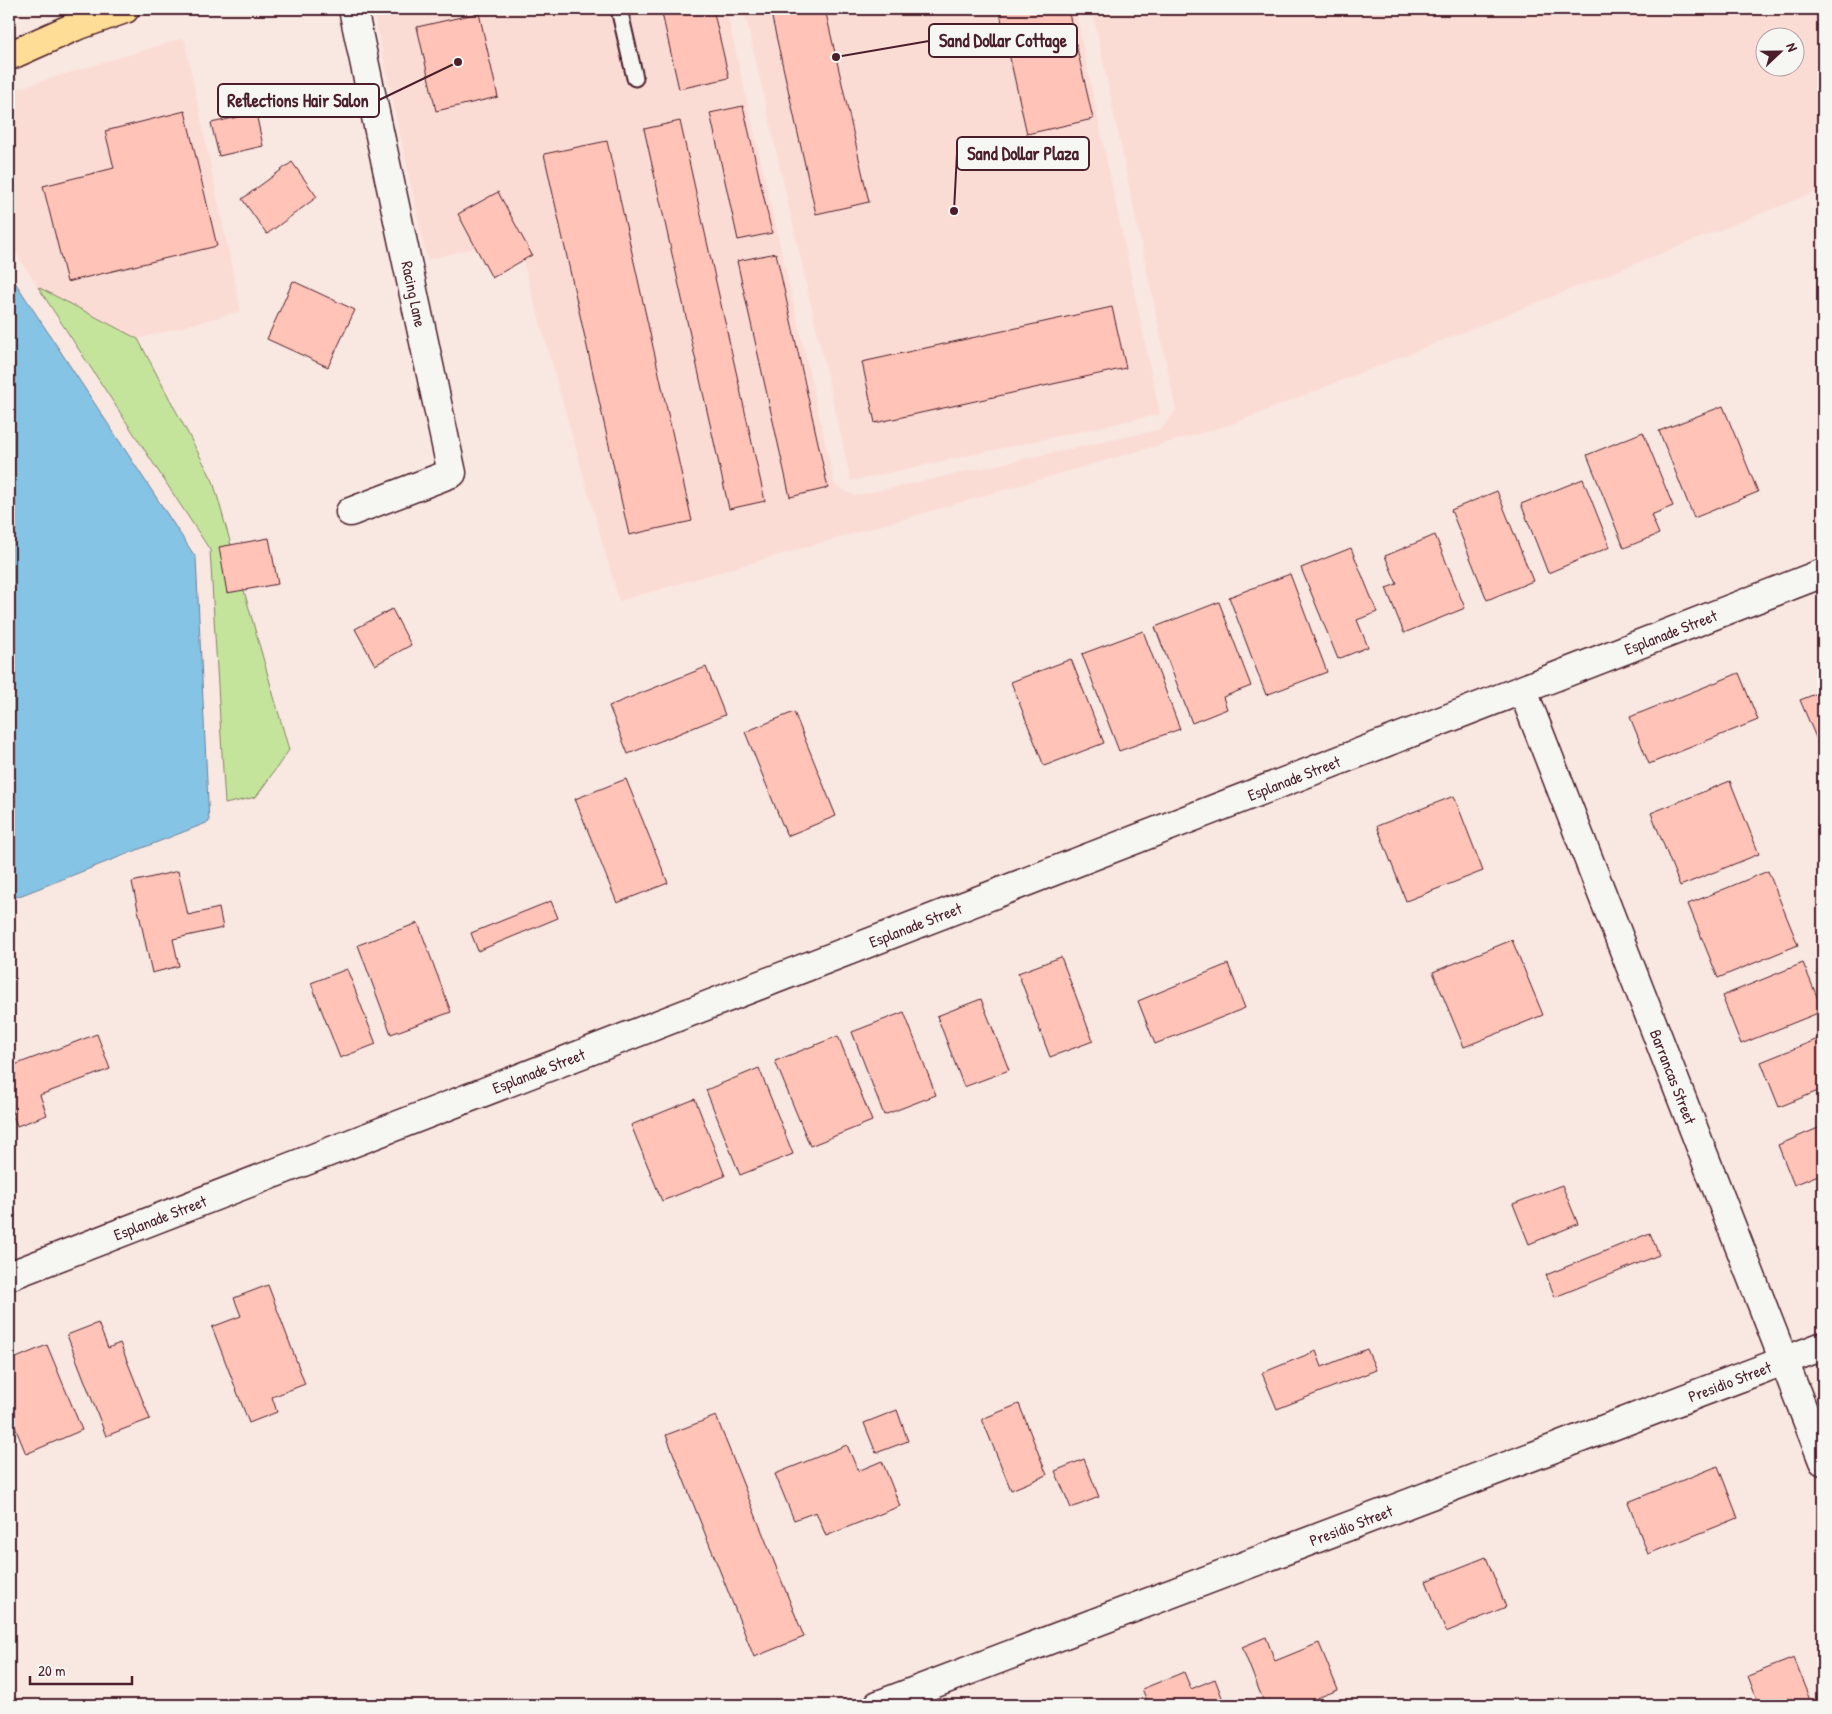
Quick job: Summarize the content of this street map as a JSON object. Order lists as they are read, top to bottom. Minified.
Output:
{"streets":{"street":["Racing Lane","Esplanade Street","Barrancas Street","Presidio Street"]},"crossings":[["Esplanade Street","Barrancas Street"],["Barrancas Street","Presidio Street"]],"places":["Sand Dollar Cottage","Reflections Hair Salon","Sand Dollar Plaza"],"scale_bar":"20 m","north":"right"}
